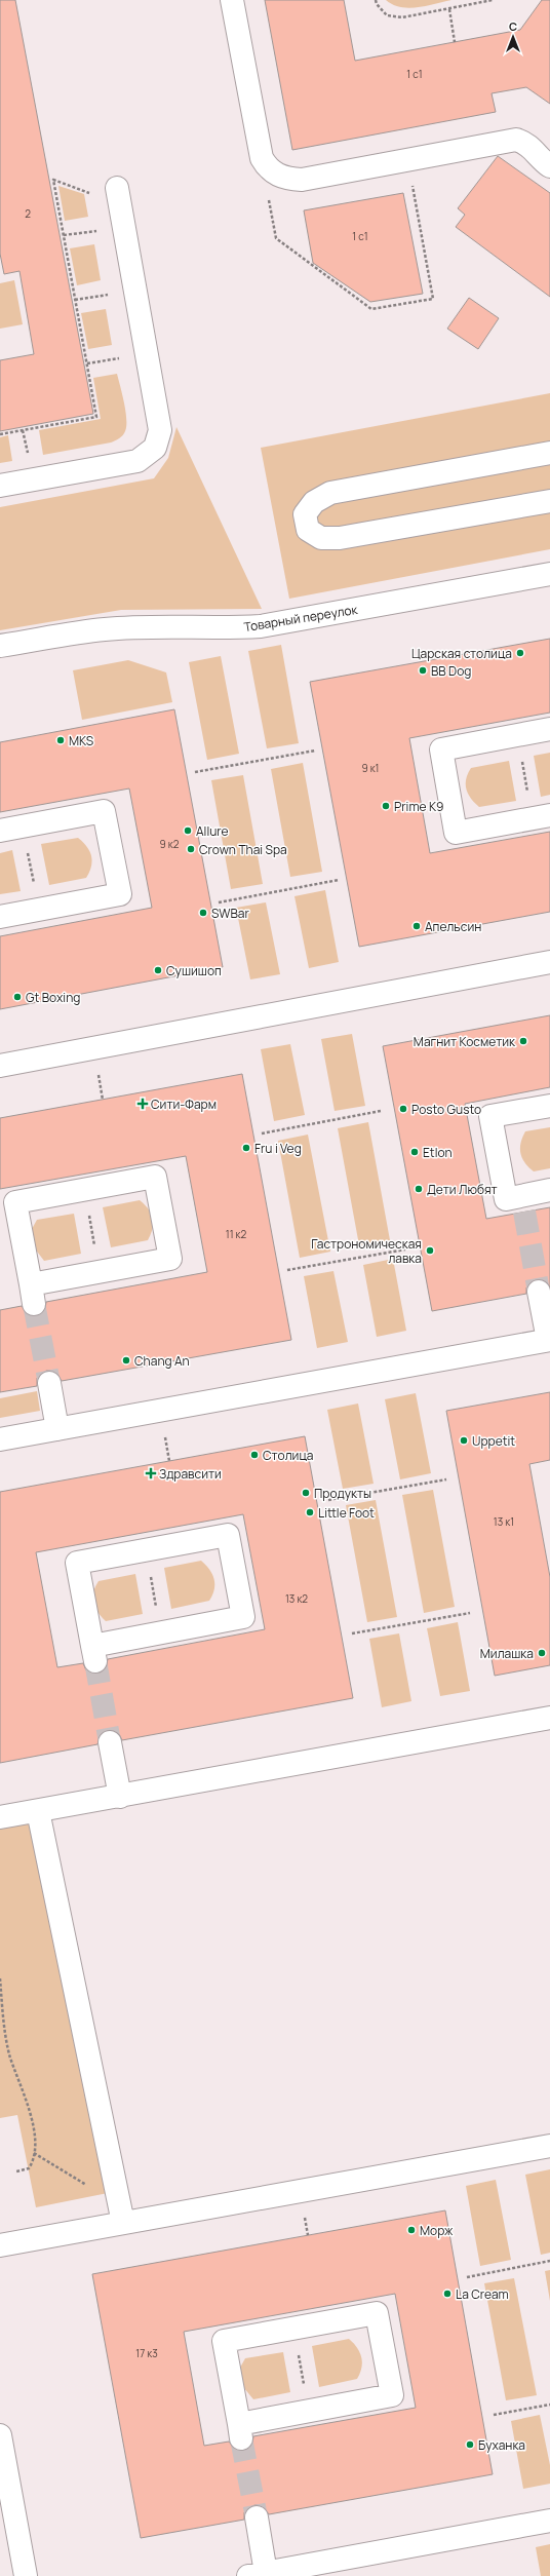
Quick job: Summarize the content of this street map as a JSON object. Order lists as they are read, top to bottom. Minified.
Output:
{"streets":{"street":["Товарный переулок"]},"places":{"other":["Царская столица","BB Dog","MKS","Prime K9","Allure","Crown Thai Spa","SWBar","Апельсин","Сушишоп","Gt Boxing","Магнит Косметик","Posto Gusto","Fru i Veg","Etlon","Дети Любят","Гастрономическая лавка","Chang An","Uppetit","Столица","Продукты","Little Foot","Милашка","Морж","La Cream","Буханка"],"health":["Сити-Фарм","Здравсити"]},"house_numbers":["1 с1","2","1 с1","9 к1","9 к2","11 к2","13 к1","13 к2","17 к3"],"north":"top"}
